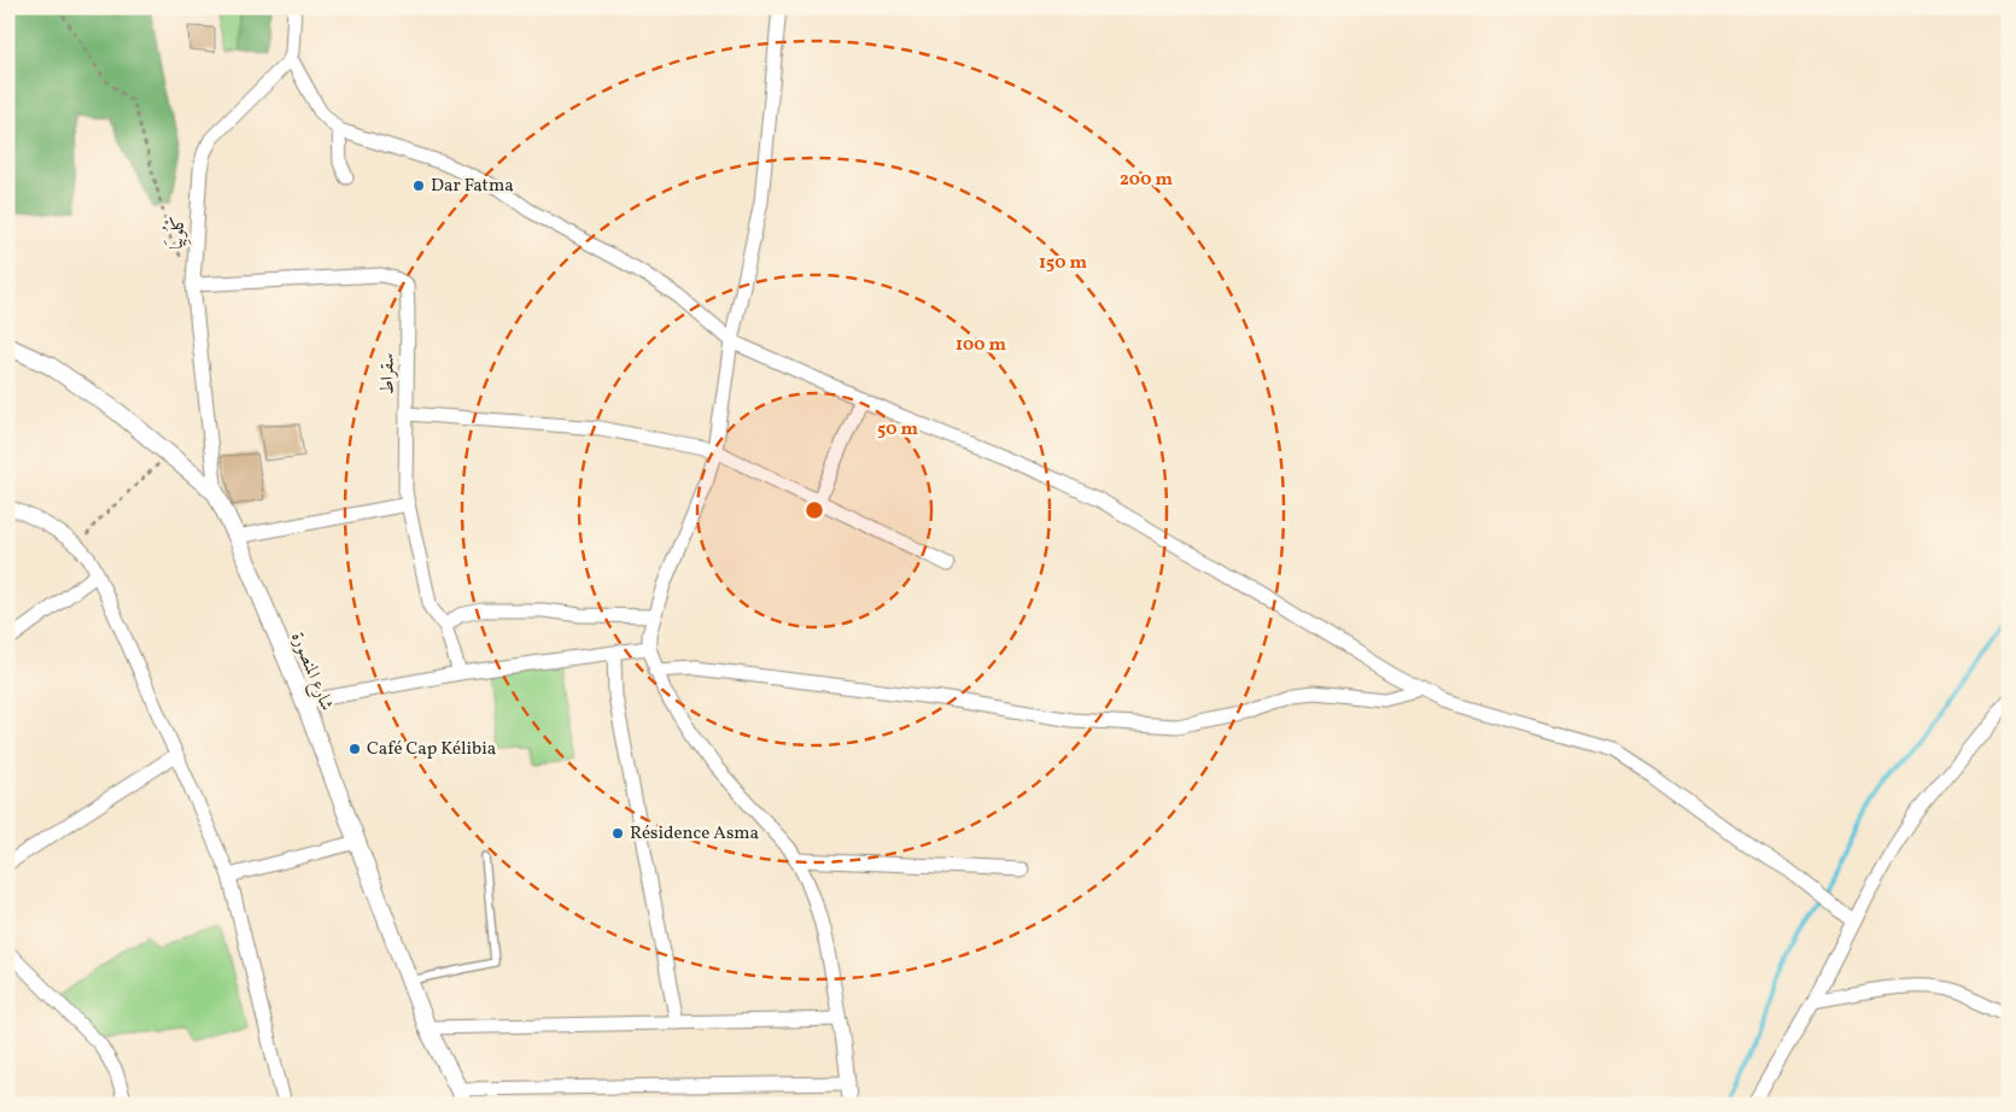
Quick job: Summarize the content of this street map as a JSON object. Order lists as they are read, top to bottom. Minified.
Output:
{"streets":{"street":["كْلُوبِيَا","سقراط","شارع المنصورة"]},"crossings":[["كْلُوبِيَا","سقراط"],["كْلُوبِيَا","شارع المنصورة"]],"places":["Dar Fatma","Café Cap Kélibia","Résidence Asma"],"rings":["200 m","150 m","100 m","50 m"]}
